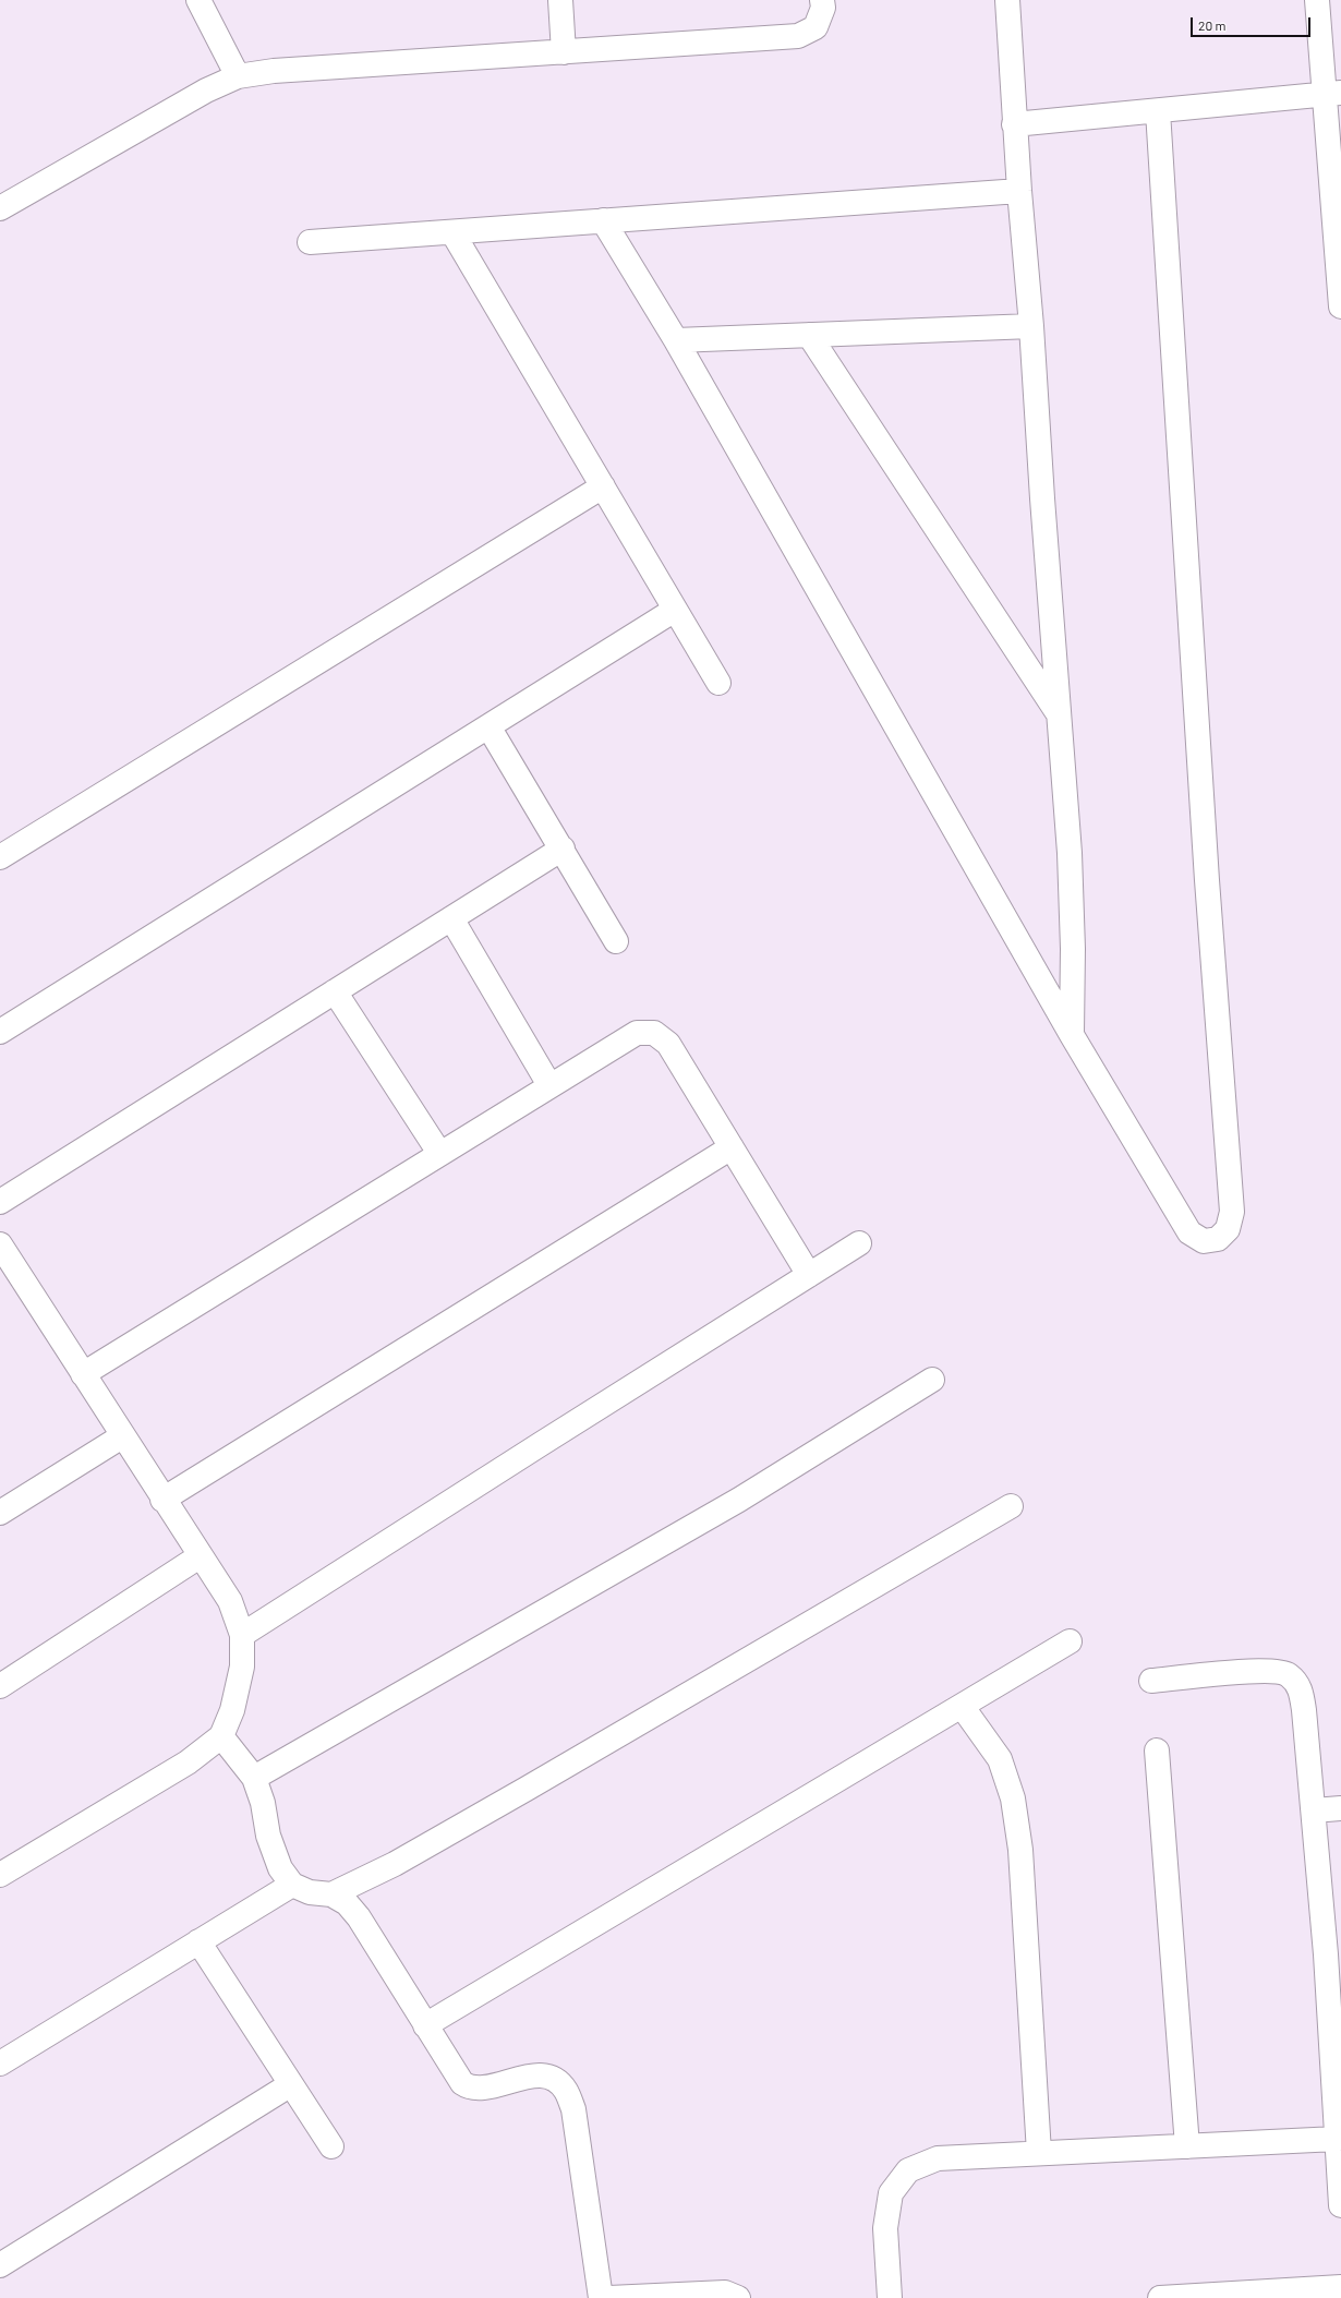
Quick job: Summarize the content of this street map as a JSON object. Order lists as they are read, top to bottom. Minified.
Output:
{"scale_bar":"20 m"}
